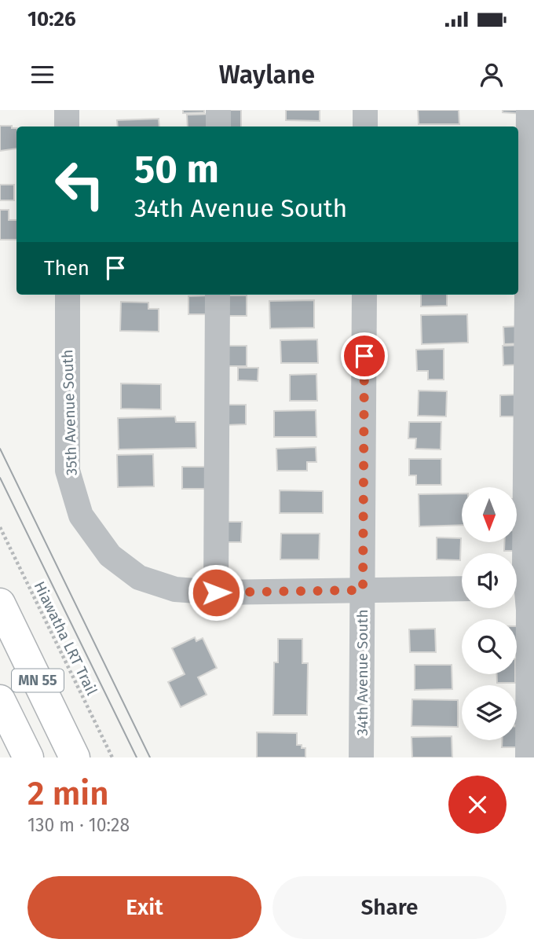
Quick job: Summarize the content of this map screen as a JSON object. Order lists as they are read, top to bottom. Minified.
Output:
{"streets":{"highway":["MN 55"],"street":["35th Avenue South","34th Avenue South"],"path":["Hiawatha LRT Trail"]},"crossings":[["35th Avenue South","34th Avenue South"]],"north":"bottom","page":{"status":"10:26","header":"Waylane","turn":["50 m","34th Avenue South"],"then":"Then","heading":["2 min","130 m · 10:28"],"buttons":["Exit","Share"]}}
